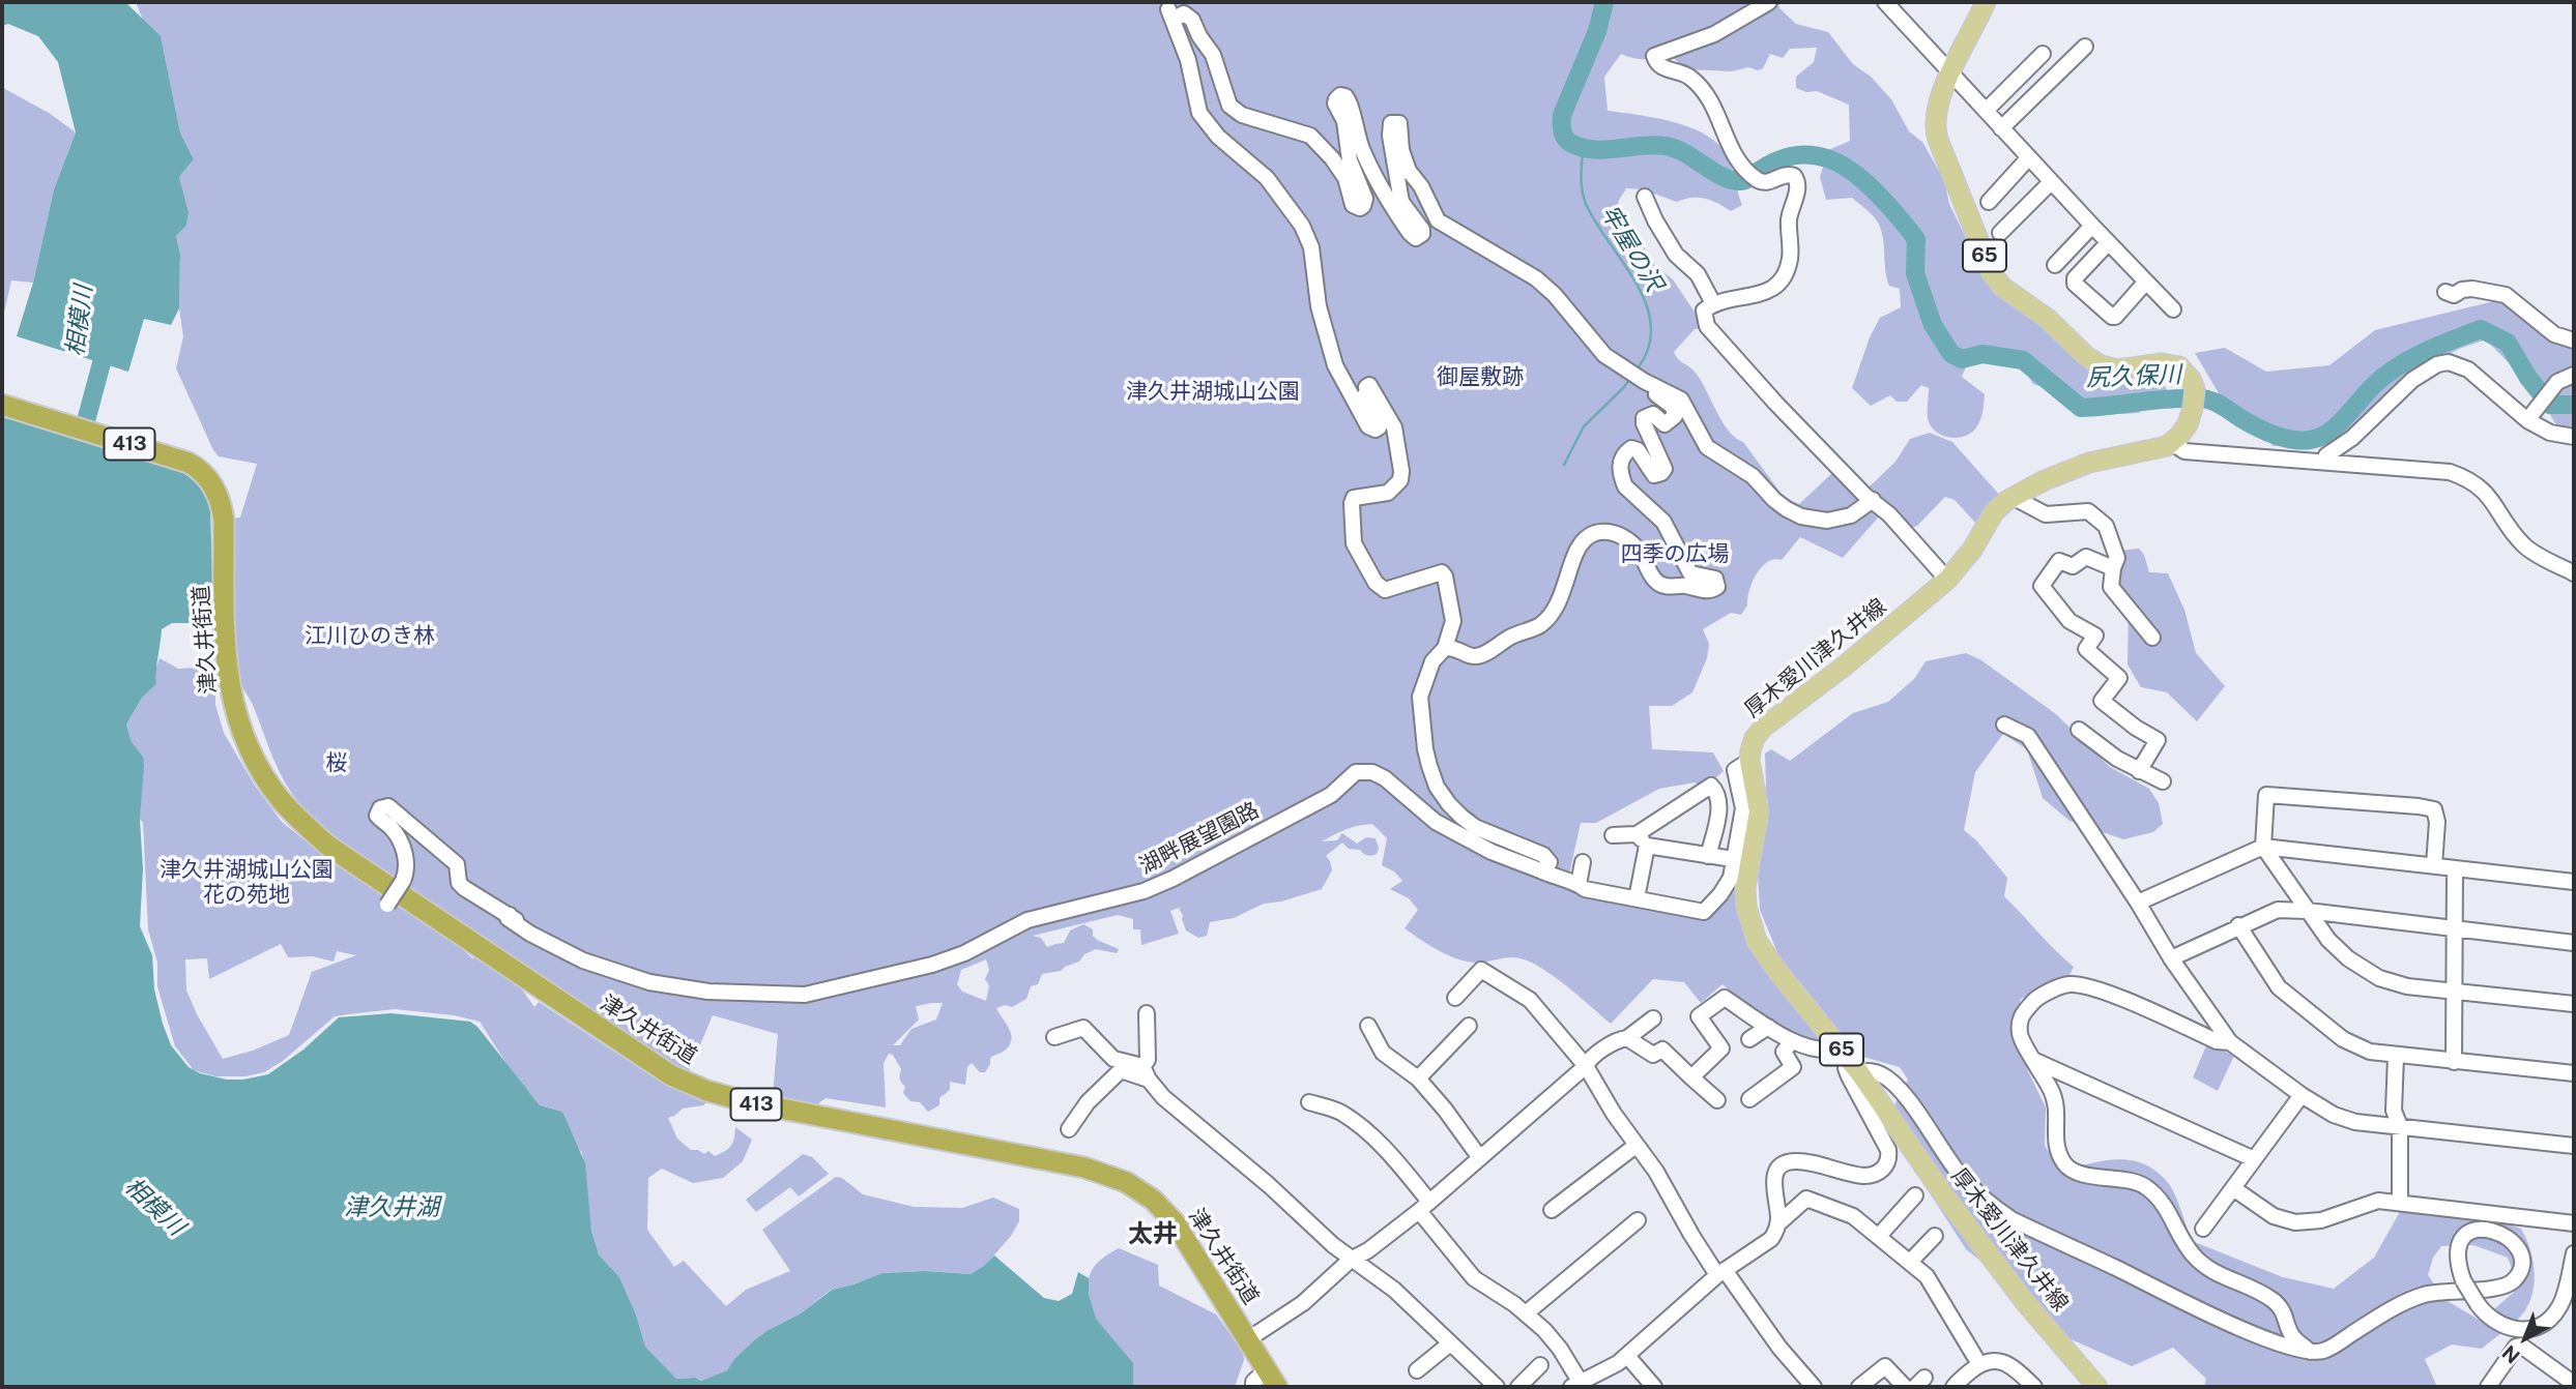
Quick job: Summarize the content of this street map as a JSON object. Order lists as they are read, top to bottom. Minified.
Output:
{"streets":{"highway":["413","津久井街道"],"main road":["65","厚木愛川津久井線"],"street":["湖畔展望園路"]},"crossings":[["65","厚木愛川津久井線"]],"districts":["太井"],"water":["牢屋の沢","相模川","尻久保川","津久井湖"],"parks":["御屋敷跡","津久井湖城山公園","四季の広場","江川ひのき林","桜","津久井湖城山公園 花の苑地"],"north":"bottom left"}
